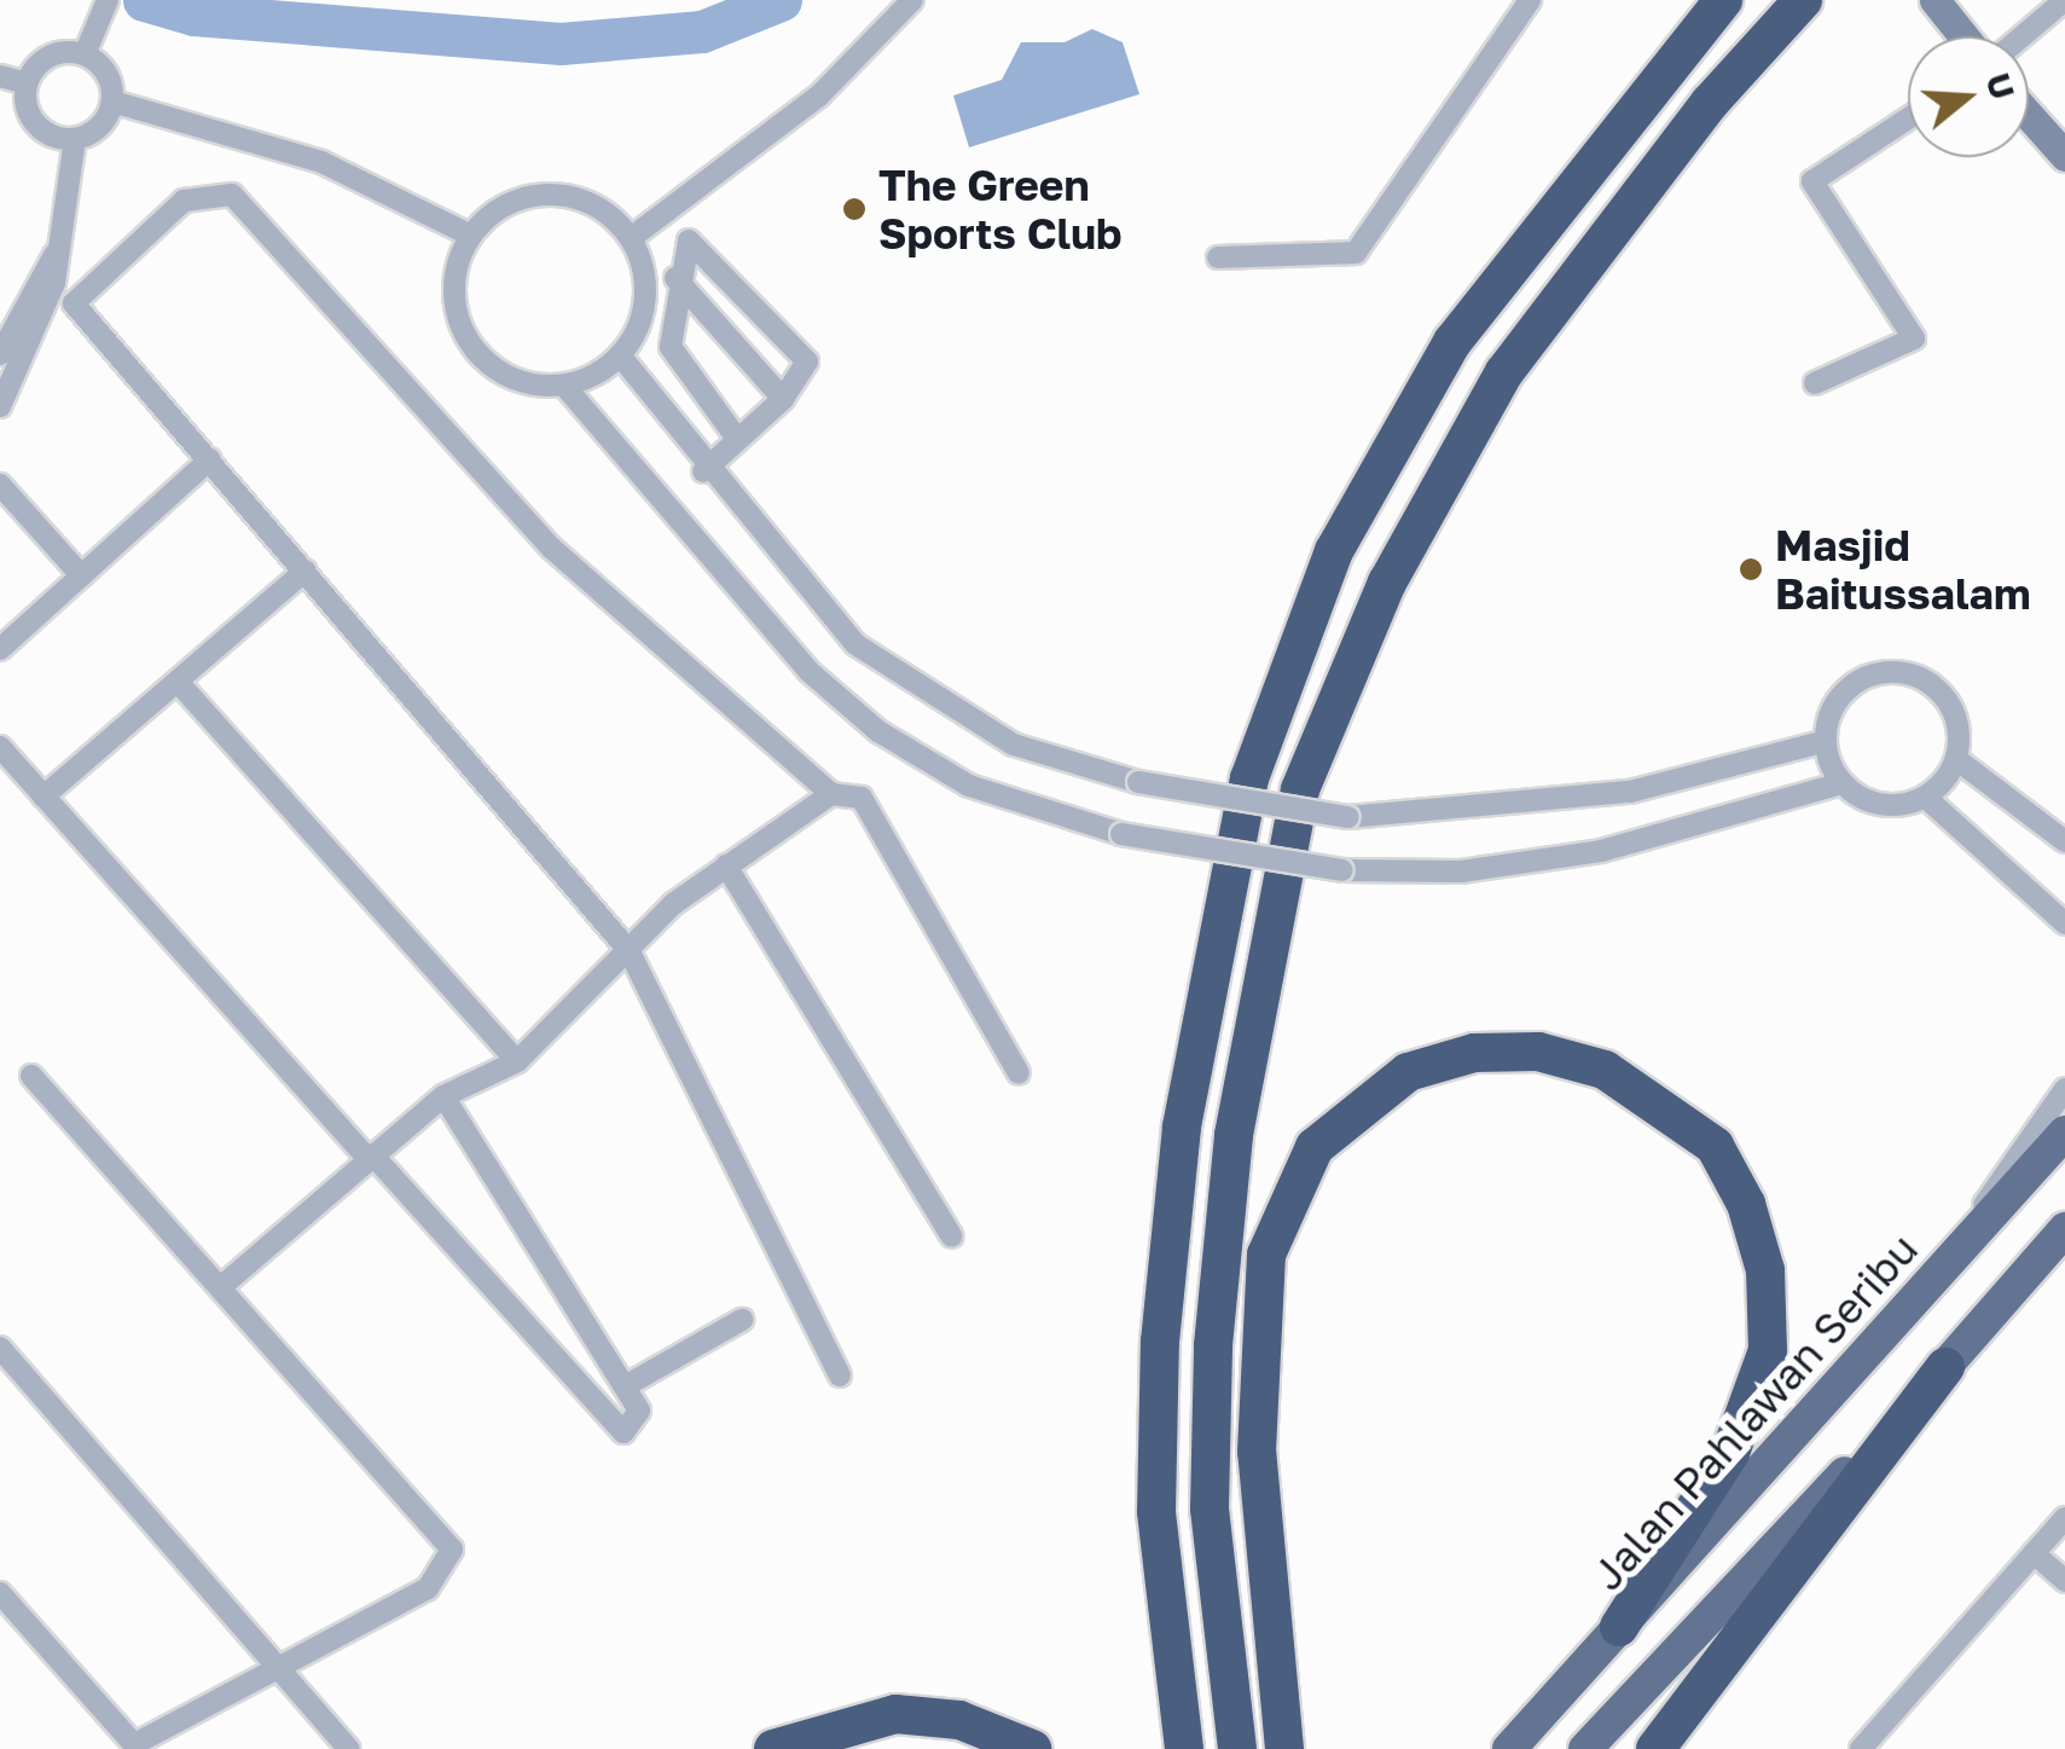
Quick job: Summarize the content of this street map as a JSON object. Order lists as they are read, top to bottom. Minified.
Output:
{"streets":{"main road":["Jalan Pahlawan Seribu"]},"places":["The Green Sports Club","Masjid Baitussalam"],"north":"right"}
